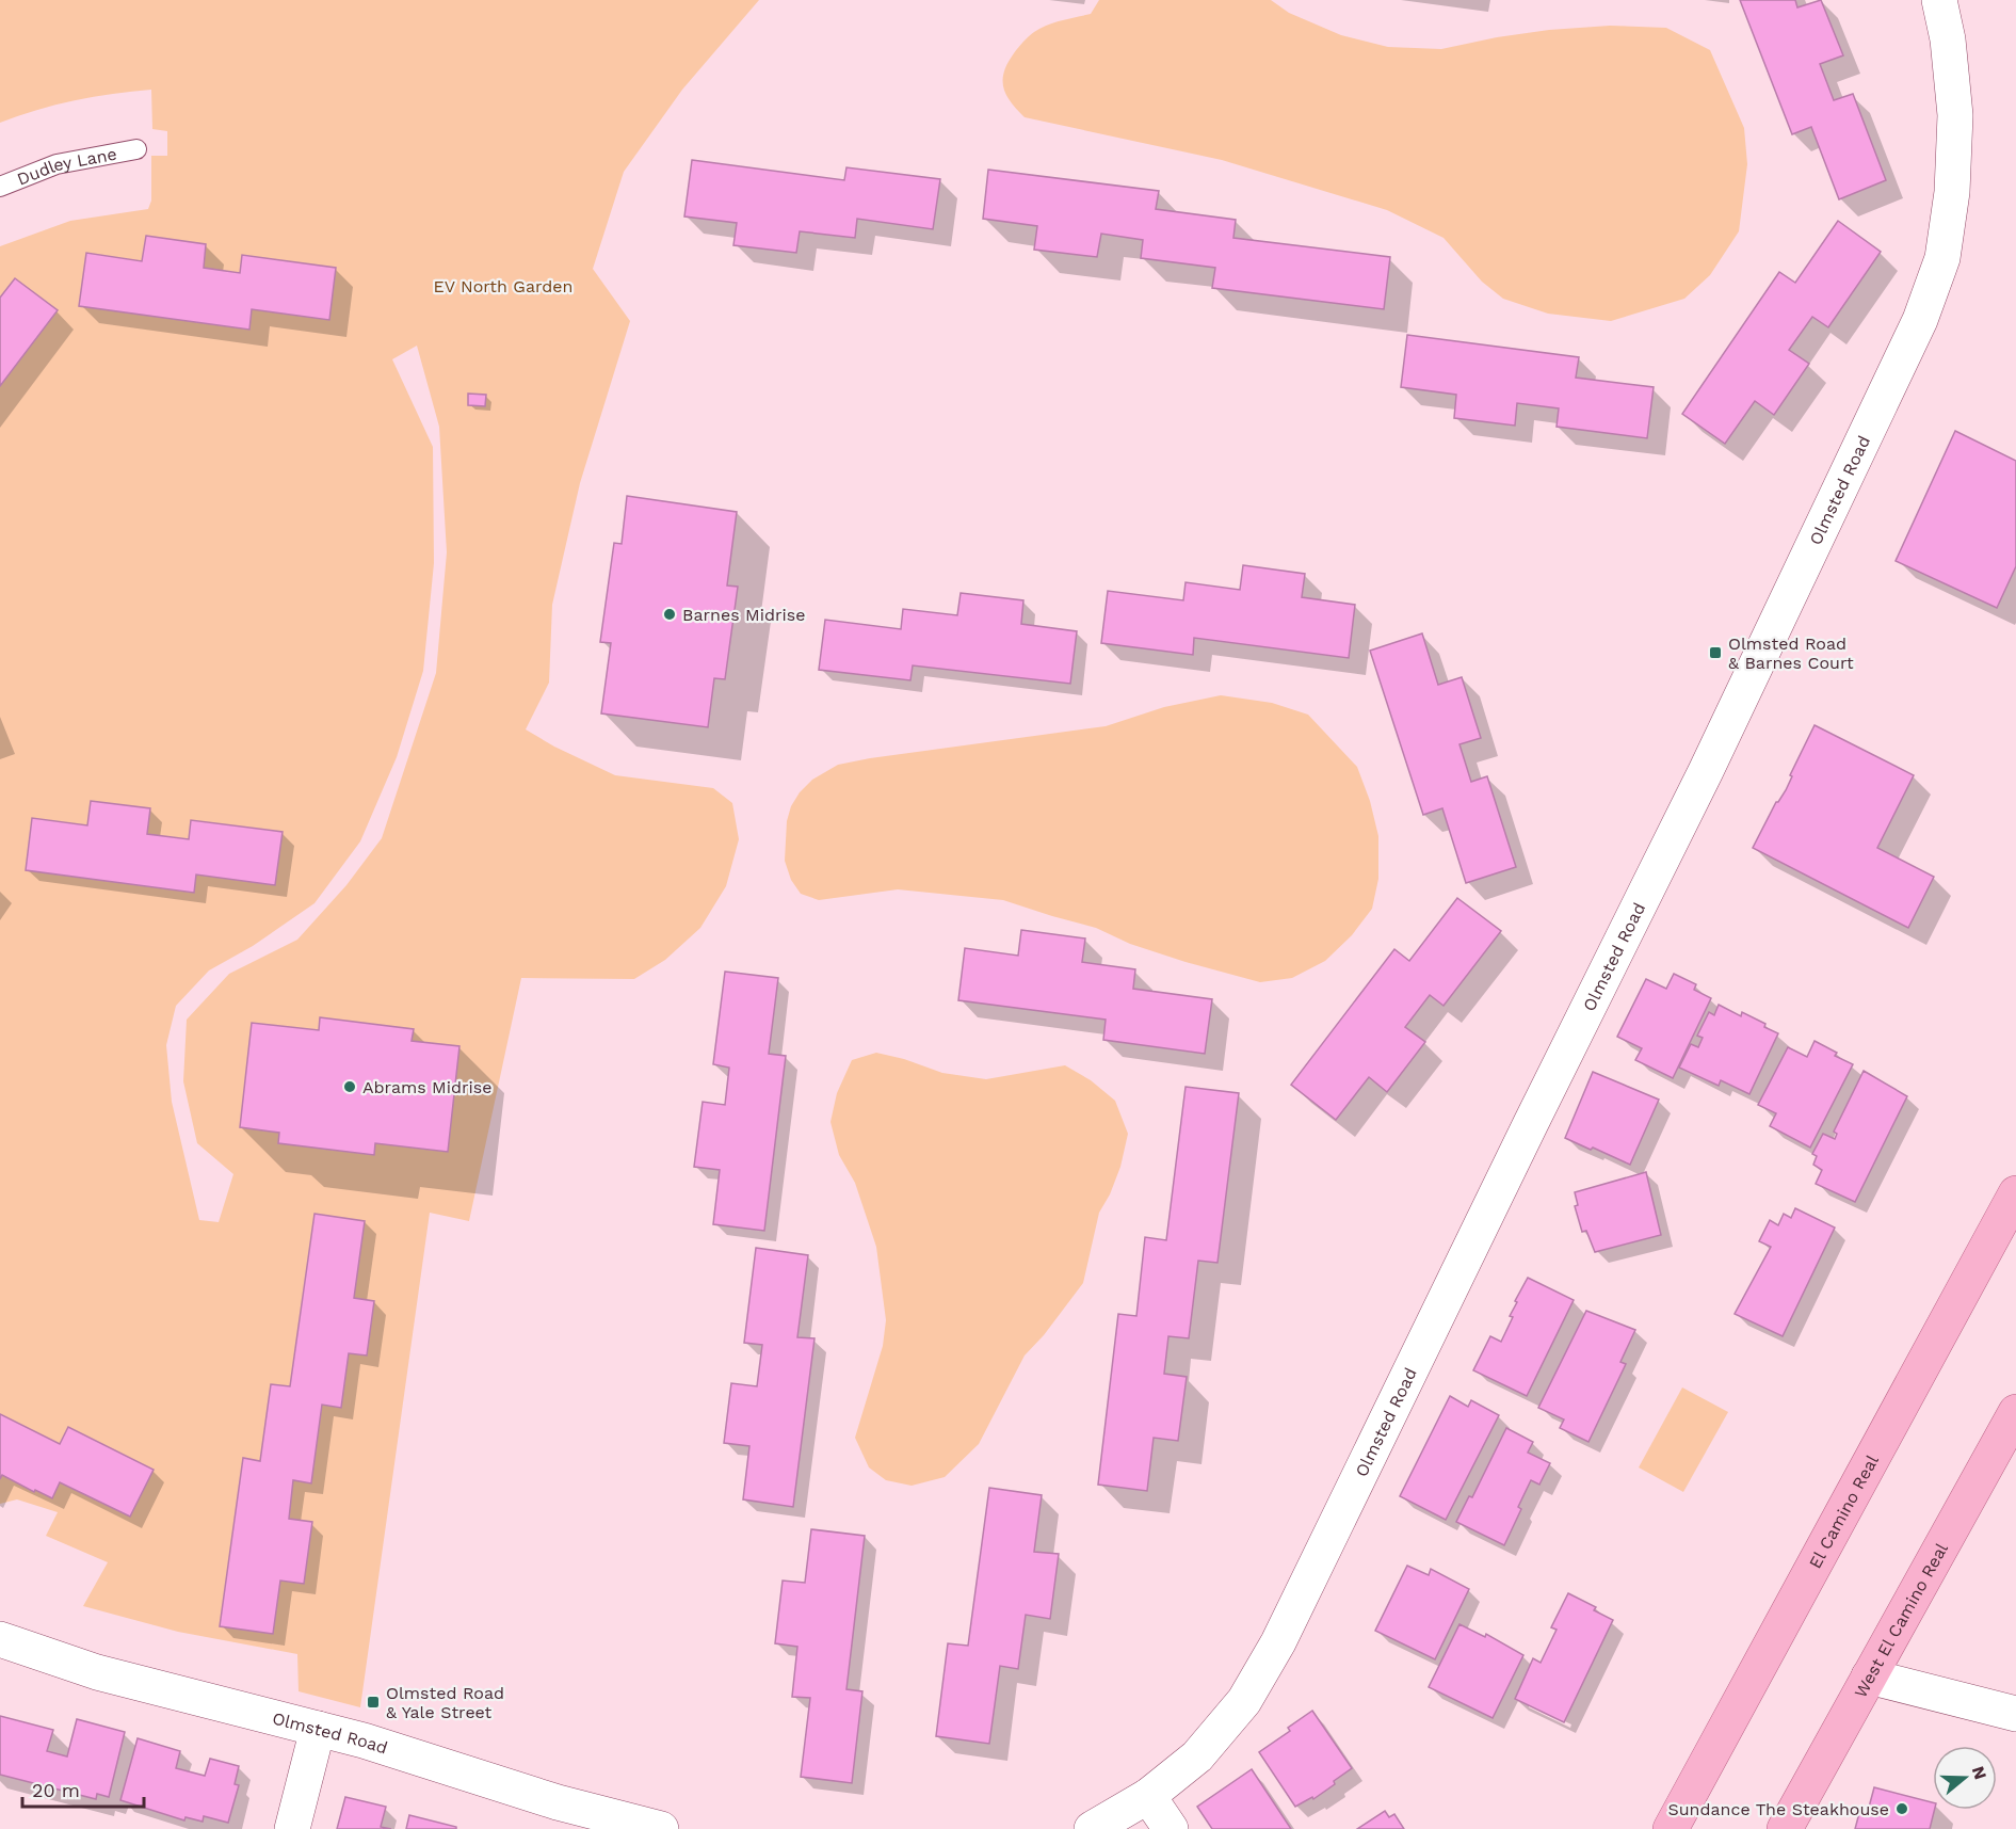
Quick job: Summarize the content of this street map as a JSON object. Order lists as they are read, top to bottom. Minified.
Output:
{"streets":{"main road":["El Camino Real","West El Camino Real"],"street":["Olmsted Road"],"lane":["Dudley Lane"]},"parks":["EV North Garden"],"places":{"other":["Barnes Midrise","Abrams Midrise","Sundance The Steakhouse"],"transit":["Olmsted Road & Barnes Court","Olmsted Road & Yale Street"]},"scale_bar":"20 m","north":"right"}
